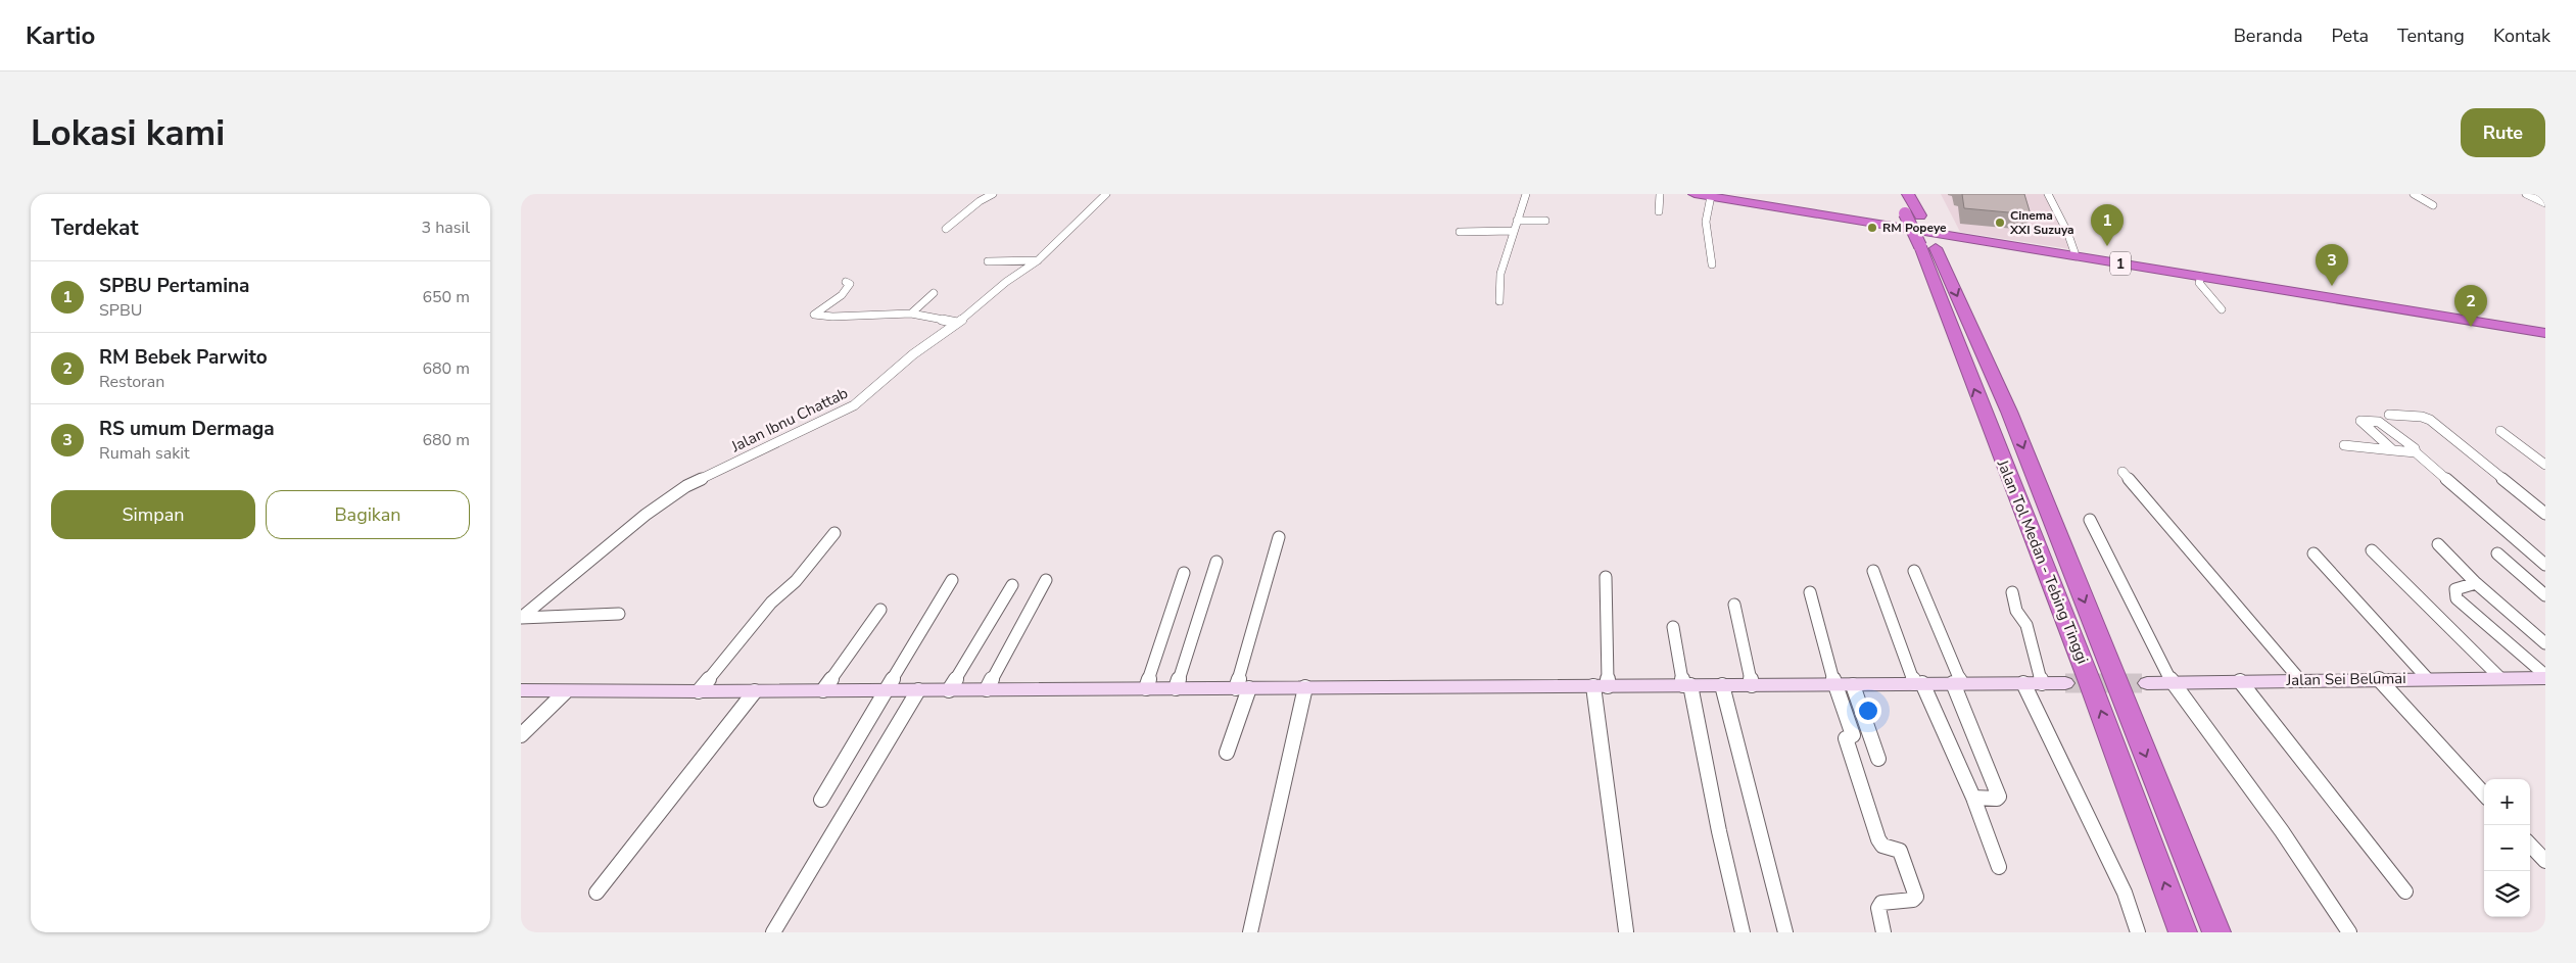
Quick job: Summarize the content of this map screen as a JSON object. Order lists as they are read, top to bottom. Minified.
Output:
{"streets":{"highway":["1","Jalan Tol Medan - Tebing Tinggi"],"street":["Jalan Ibnu Chattab","Jalan Sei Belumai"]},"places":["Cinema XXI Suzuya","RM Popeye"],"page":{"header":"Kartio","nav":["Beranda","Peta","Tentang","Kontak"],"buttons":["Rute",["Simpan","Bagikan"]],"title":"Lokasi kami","heading":["Terdekat","3 hasil"],"pins":["1","3","2"],"list":[{"mark":"1","name":"SPBU Pertamina","note":"SPBU","value":"650 m"},{"mark":"2","name":"RM Bebek Parwito","note":"Restoran","value":"680 m"},{"mark":"3","name":"RS umum Dermaga","note":"Rumah sakit","value":"680 m"}],"map_buttons":["+","−"]}}
